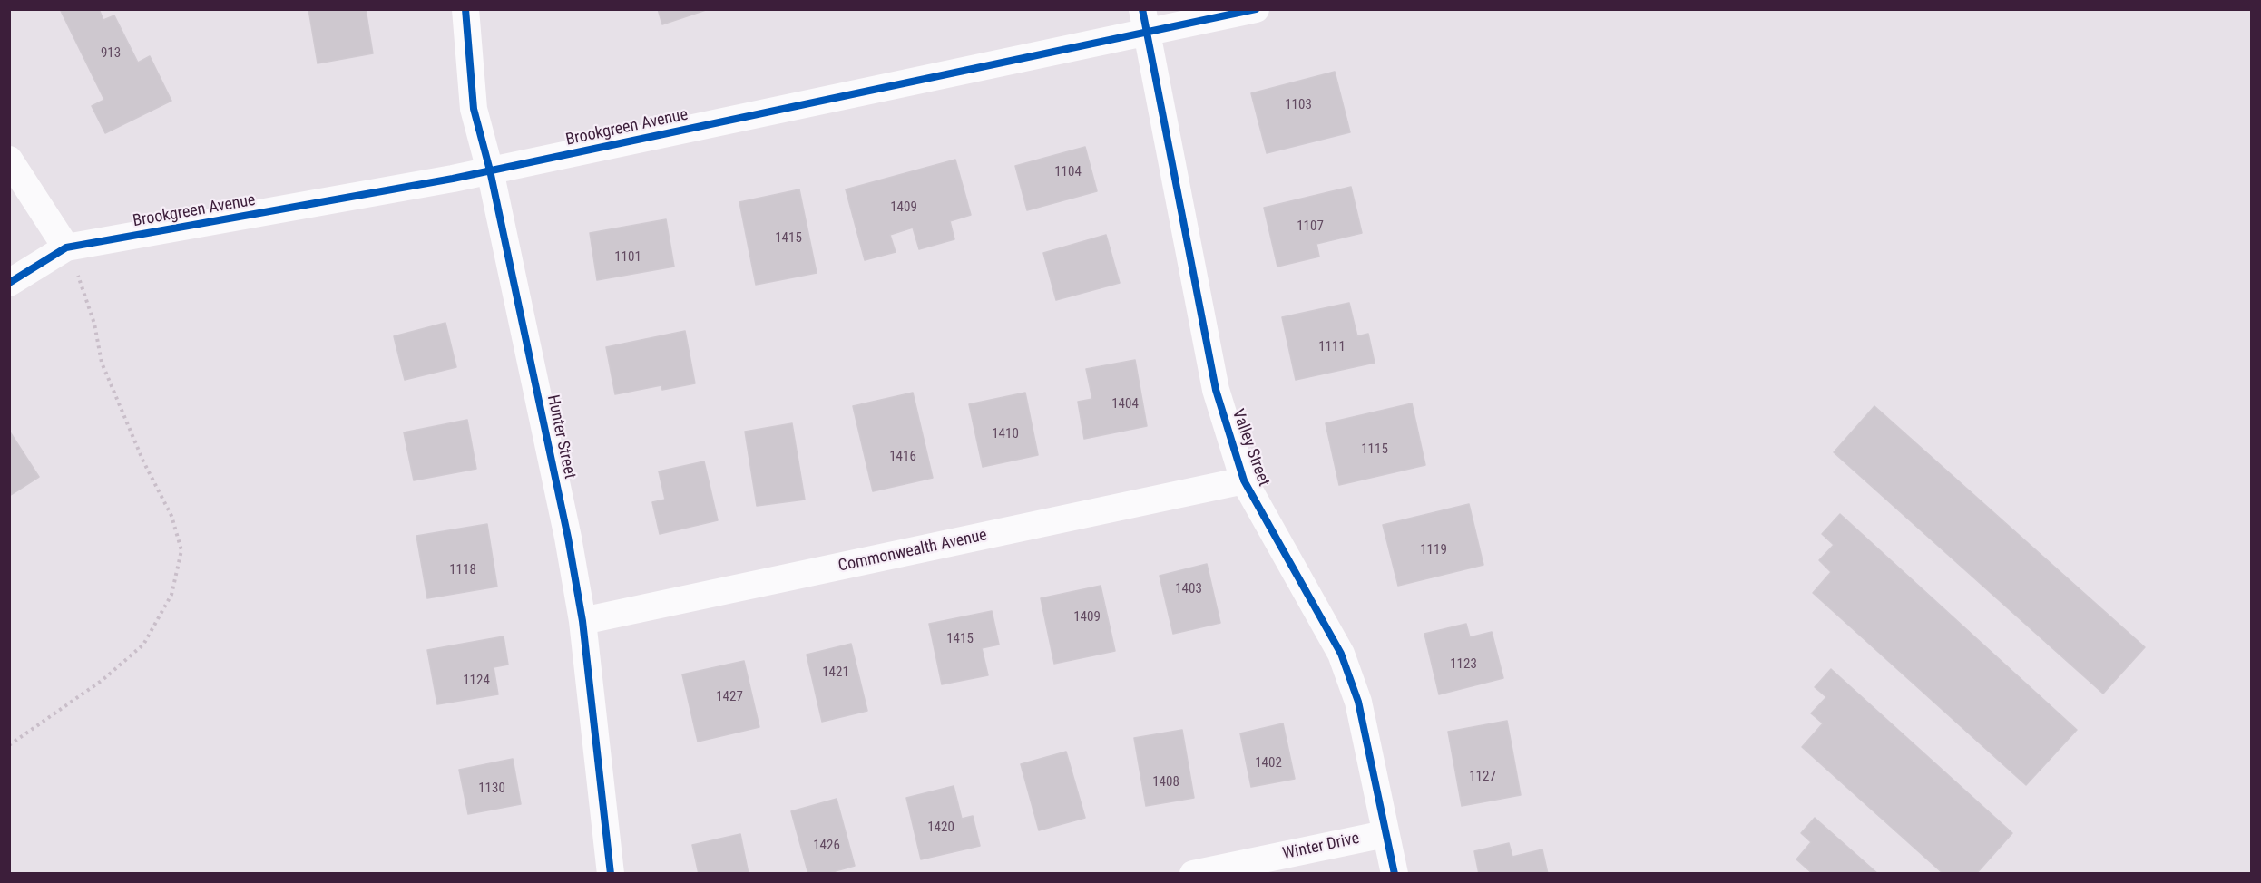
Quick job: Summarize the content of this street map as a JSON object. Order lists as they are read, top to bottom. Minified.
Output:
{"streets":{"street":["Brookgreen Avenue","Hunter Street","Valley Street","Commonwealth Avenue","Winter Drive"]},"crossings":[["Brookgreen Avenue","Hunter Street"],["Brookgreen Avenue","Valley Street"],["Hunter Street","Commonwealth Avenue"],["Valley Street","Commonwealth Avenue"],["Valley Street","Winter Drive"]],"house_numbers":["913","1103","1104","1409","1107","1415","1101","1111","1404","1410","1115","1416","1119","1118","1403","1409","1415","1123","1421","1124","1427","1402","1127","1408","1130","1420","1426"]}
